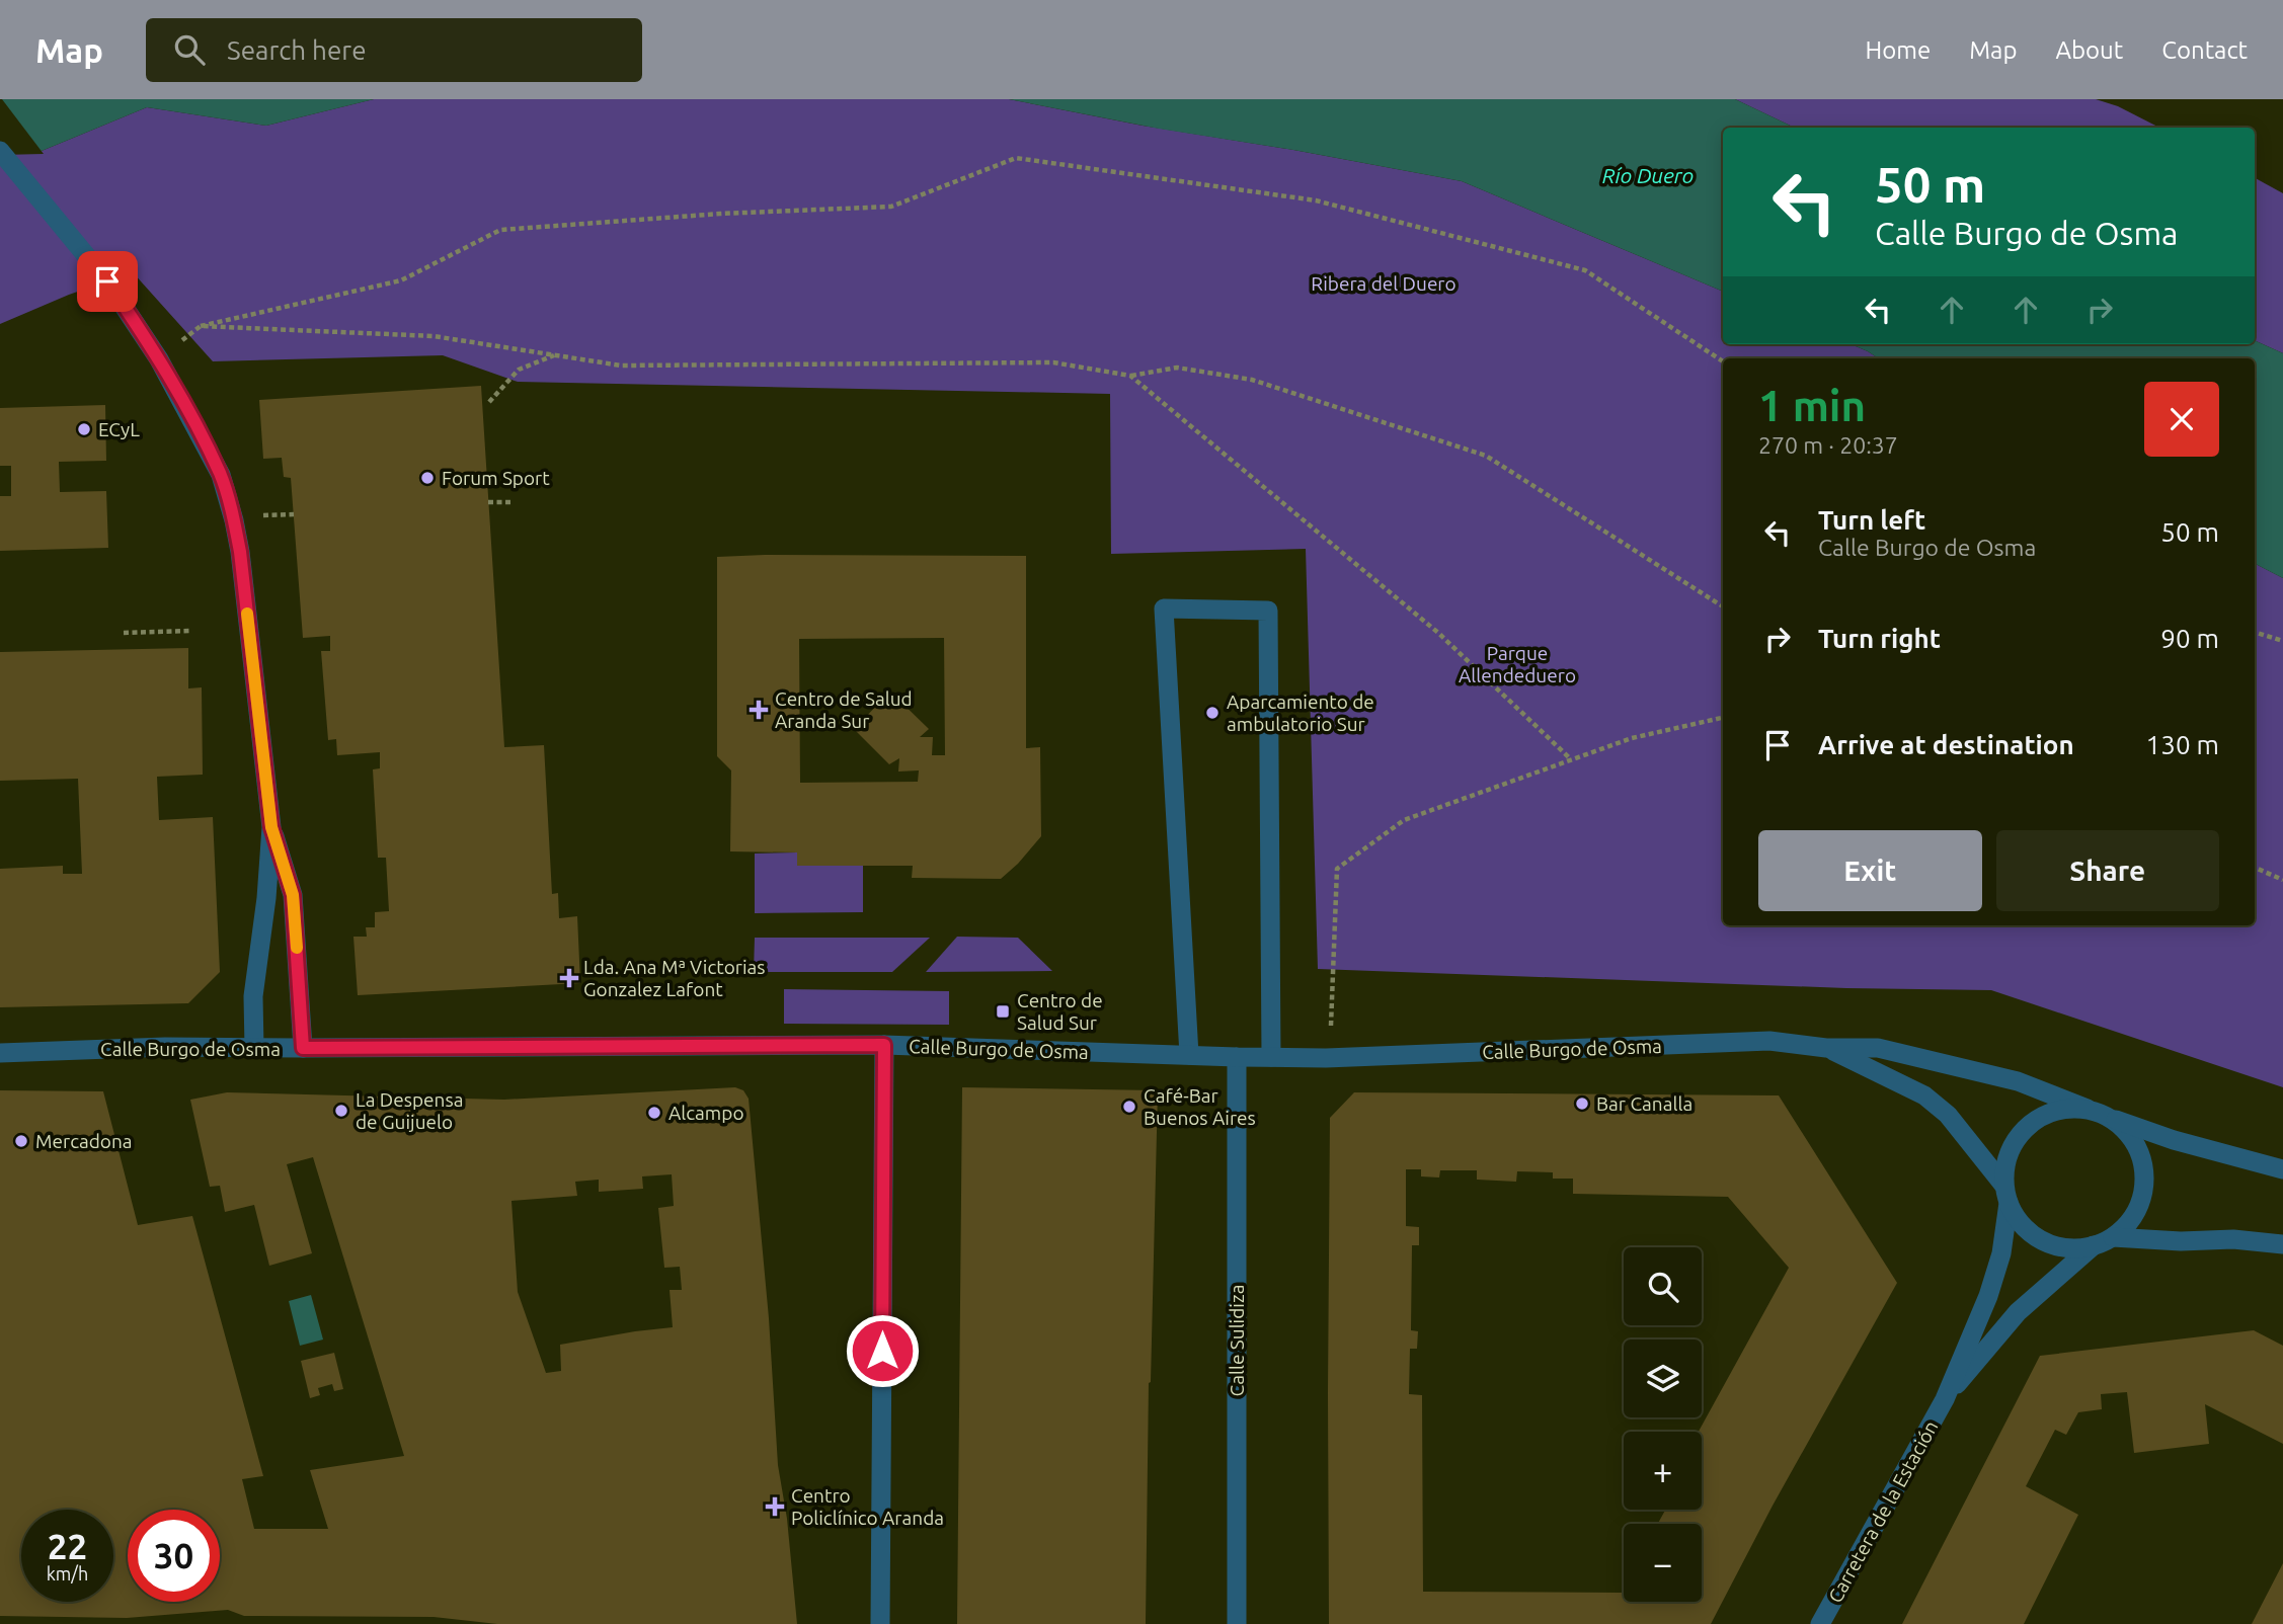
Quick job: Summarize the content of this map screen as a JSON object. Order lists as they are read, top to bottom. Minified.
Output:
{"streets":{"street":["Calle Burgo de Osma","Calle Sulidiza","Carretera de la Estación"]},"crossings":[["Calle Burgo de Osma","Calle Sulidiza"],["Calle Burgo de Osma","Carretera de la Estación"]],"water":["Río Duero"],"parks":["Ribera del Duero","Parque Allendeduero"],"places":{"other":["ECyL","Forum Sport","Aparcamiento de ambulatorio Sur","Bar Canalla","Café-Bar Buenos Aires","La Despensa de Guijuelo","Alcampo","Mercadona"],"health":["Centro de Salud Aranda Sur","Lda. Ana Mª Victorias Gonzalez Lafont","Centro Policlínico Aranda"],"transit":["Centro de Salud Sur"]},"page":{"header":"Map","search":"Search here","nav":["Home","Map","About","Contact"],"turn":["50 m","Calle Burgo de Osma"],"heading":["1 min","270 m · 20:37"],"list":[{"name":"Turn left","note":"Calle Burgo de Osma","value":"50 m"},{"name":"Turn right","value":"90 m"},{"name":"Arrive at destination","value":"130 m"}],"buttons":["Exit","Share"],"map_buttons":["+","−"],"speed":"22 km/h","limit":"30"}}
